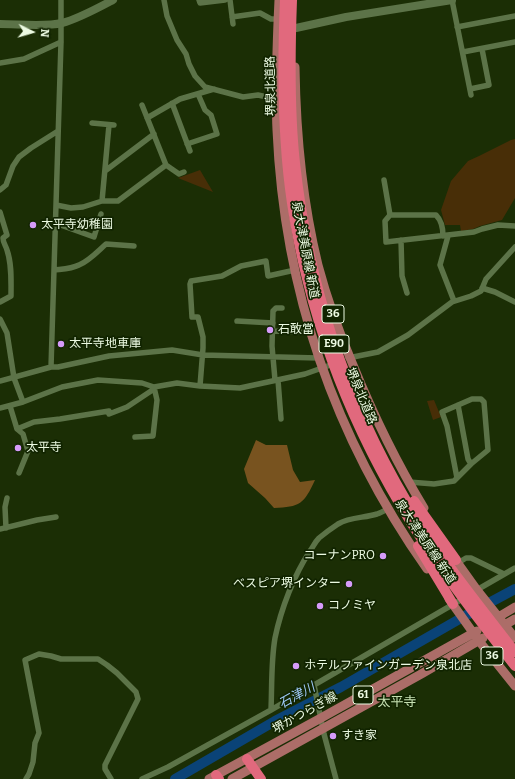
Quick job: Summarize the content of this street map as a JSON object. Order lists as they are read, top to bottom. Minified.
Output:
{"streets":{"highway":["堺泉北道路","E90"],"main road":["泉大津美原線 新道","36","61","堺かつらぎ線"]},"crossings":[["堺泉北道路","泉大津美原線 新道"],["泉大津美原線 新道","堺かつらぎ線"]],"districts":["太平寺"],"water":["石津川"],"places":["太平寺幼稚園","石敢當","太平寺地車庫","太平寺","コーナンPRO","べスピア堺インター","コノミヤ","ホテルファインガーデン泉北店","すき家"],"north":"right"}
